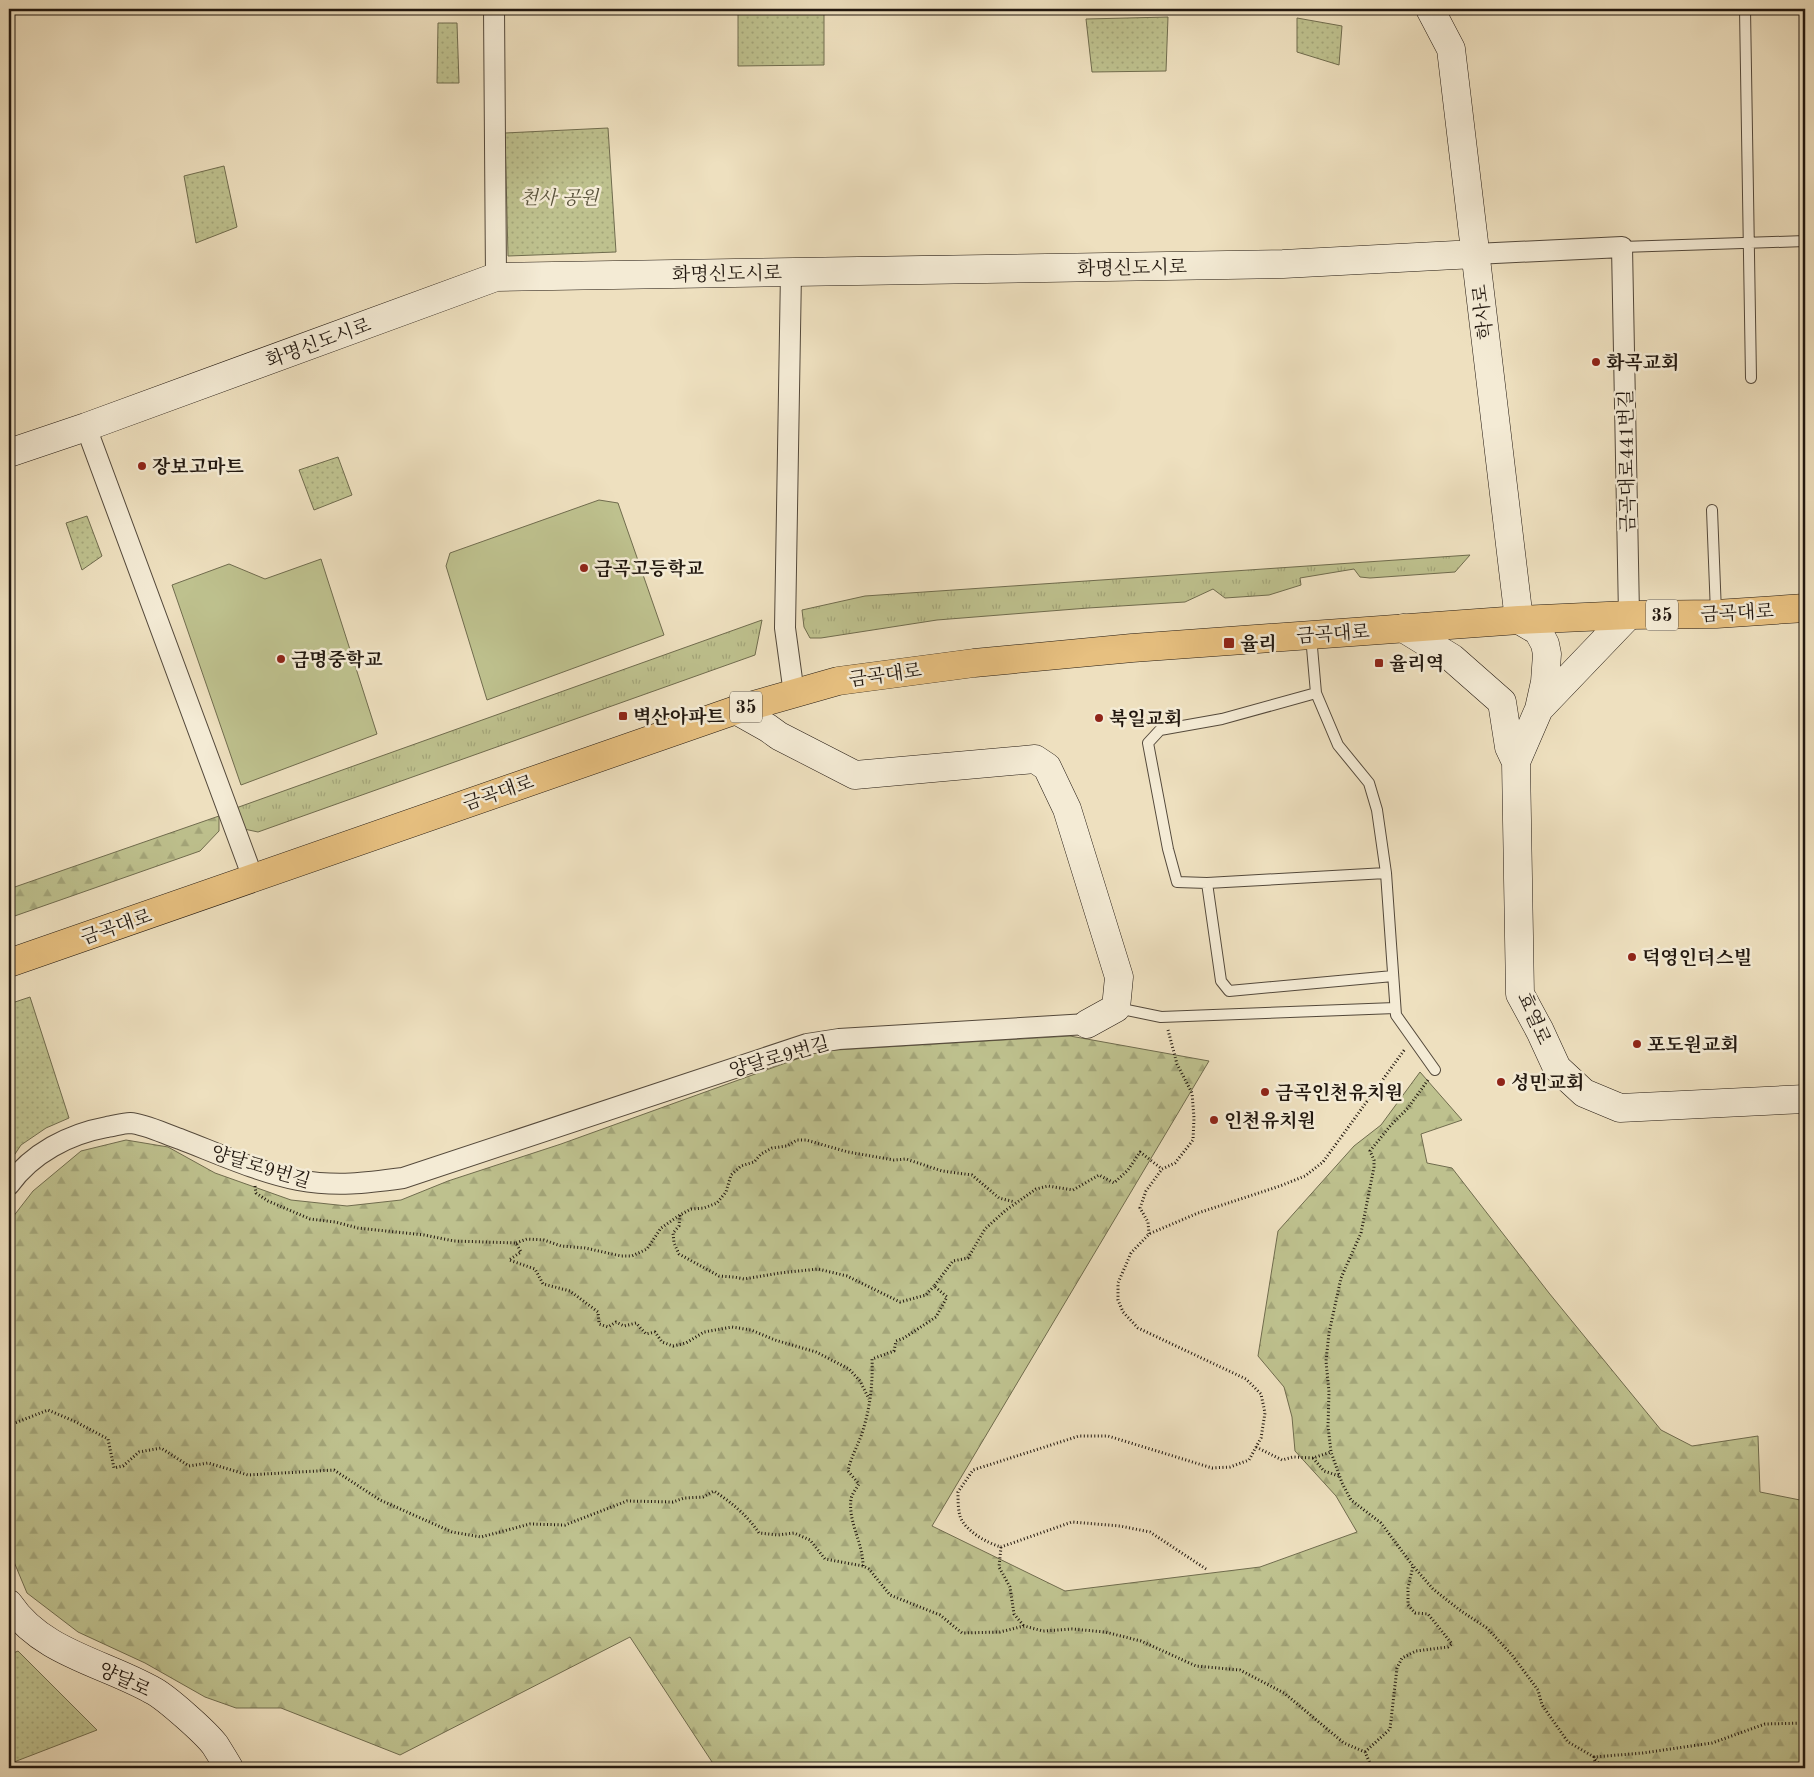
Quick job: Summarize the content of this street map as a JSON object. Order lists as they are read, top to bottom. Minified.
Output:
{"streets":{"main road":["화명신도시로","학사로","금곡대로","35","효열로","양달로9번길","양달로"],"street":["금곡대로441번길"]},"crossings":[["화명신도시로","학사로"],["학사로","금곡대로"],["금곡대로441번길","금곡대로"]],"parks":["천사 공원"],"places":{"other":["화곡교회","장보고마트","금곡고등학교","금명중학교","북일교회","덕영인더스빌","포도원교회","성민교회","금곡인천유치원","인천유치원"],"transit":["율리","율리역","벽산아파트"]}}
